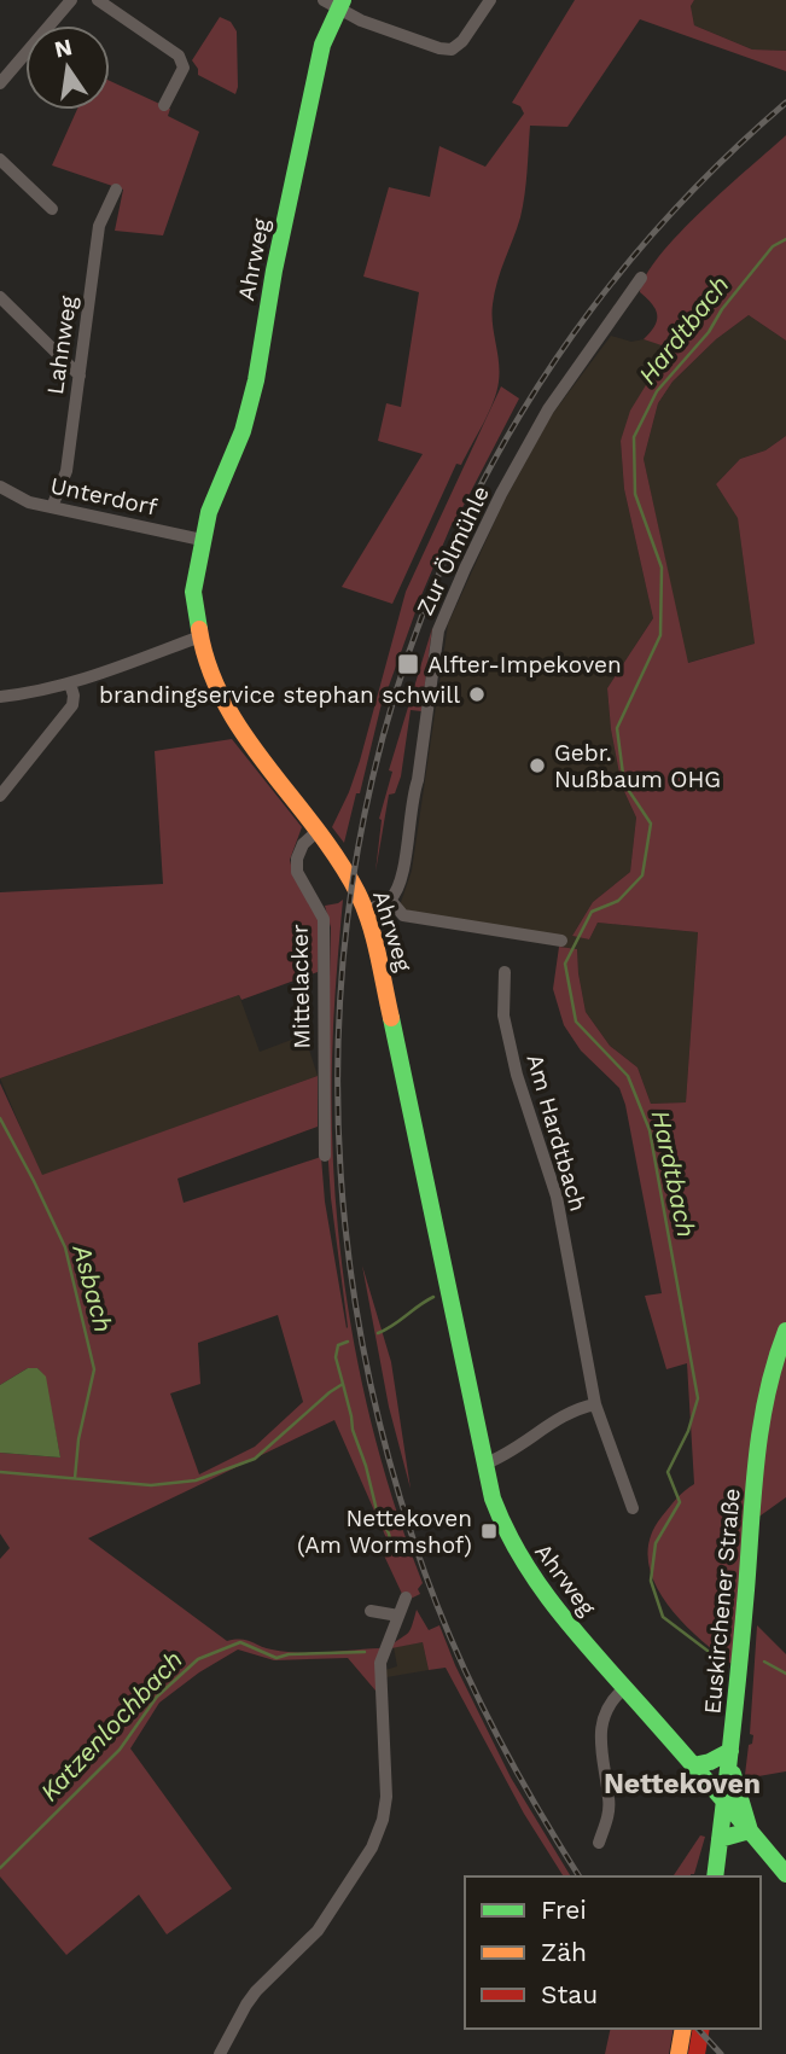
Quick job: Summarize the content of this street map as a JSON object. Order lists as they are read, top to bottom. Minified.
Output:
{"streets":{"street":["Ahrweg","Lahnweg","Unterdorf","Zur Ölmühle","Mittelacker","Am Hardtbach","Euskirchener Straße"]},"crossings":[["Ahrweg","Unterdorf"],["Ahrweg","Mittelacker"],["Ahrweg","Euskirchener Straße"],["Lahnweg","Unterdorf"]],"districts":["Nettekoven"],"water":["Hardtbach","Asbach","Katzenlochbach"],"places":{"transit":["Alfter-Impekoven","Nettekoven (Am Wormshof)"],"other":["brandingservice stephan schwill","Gebr. Nußbaum OHG"]},"legend":["Frei","Zäh","Stau"],"north":"top"}
